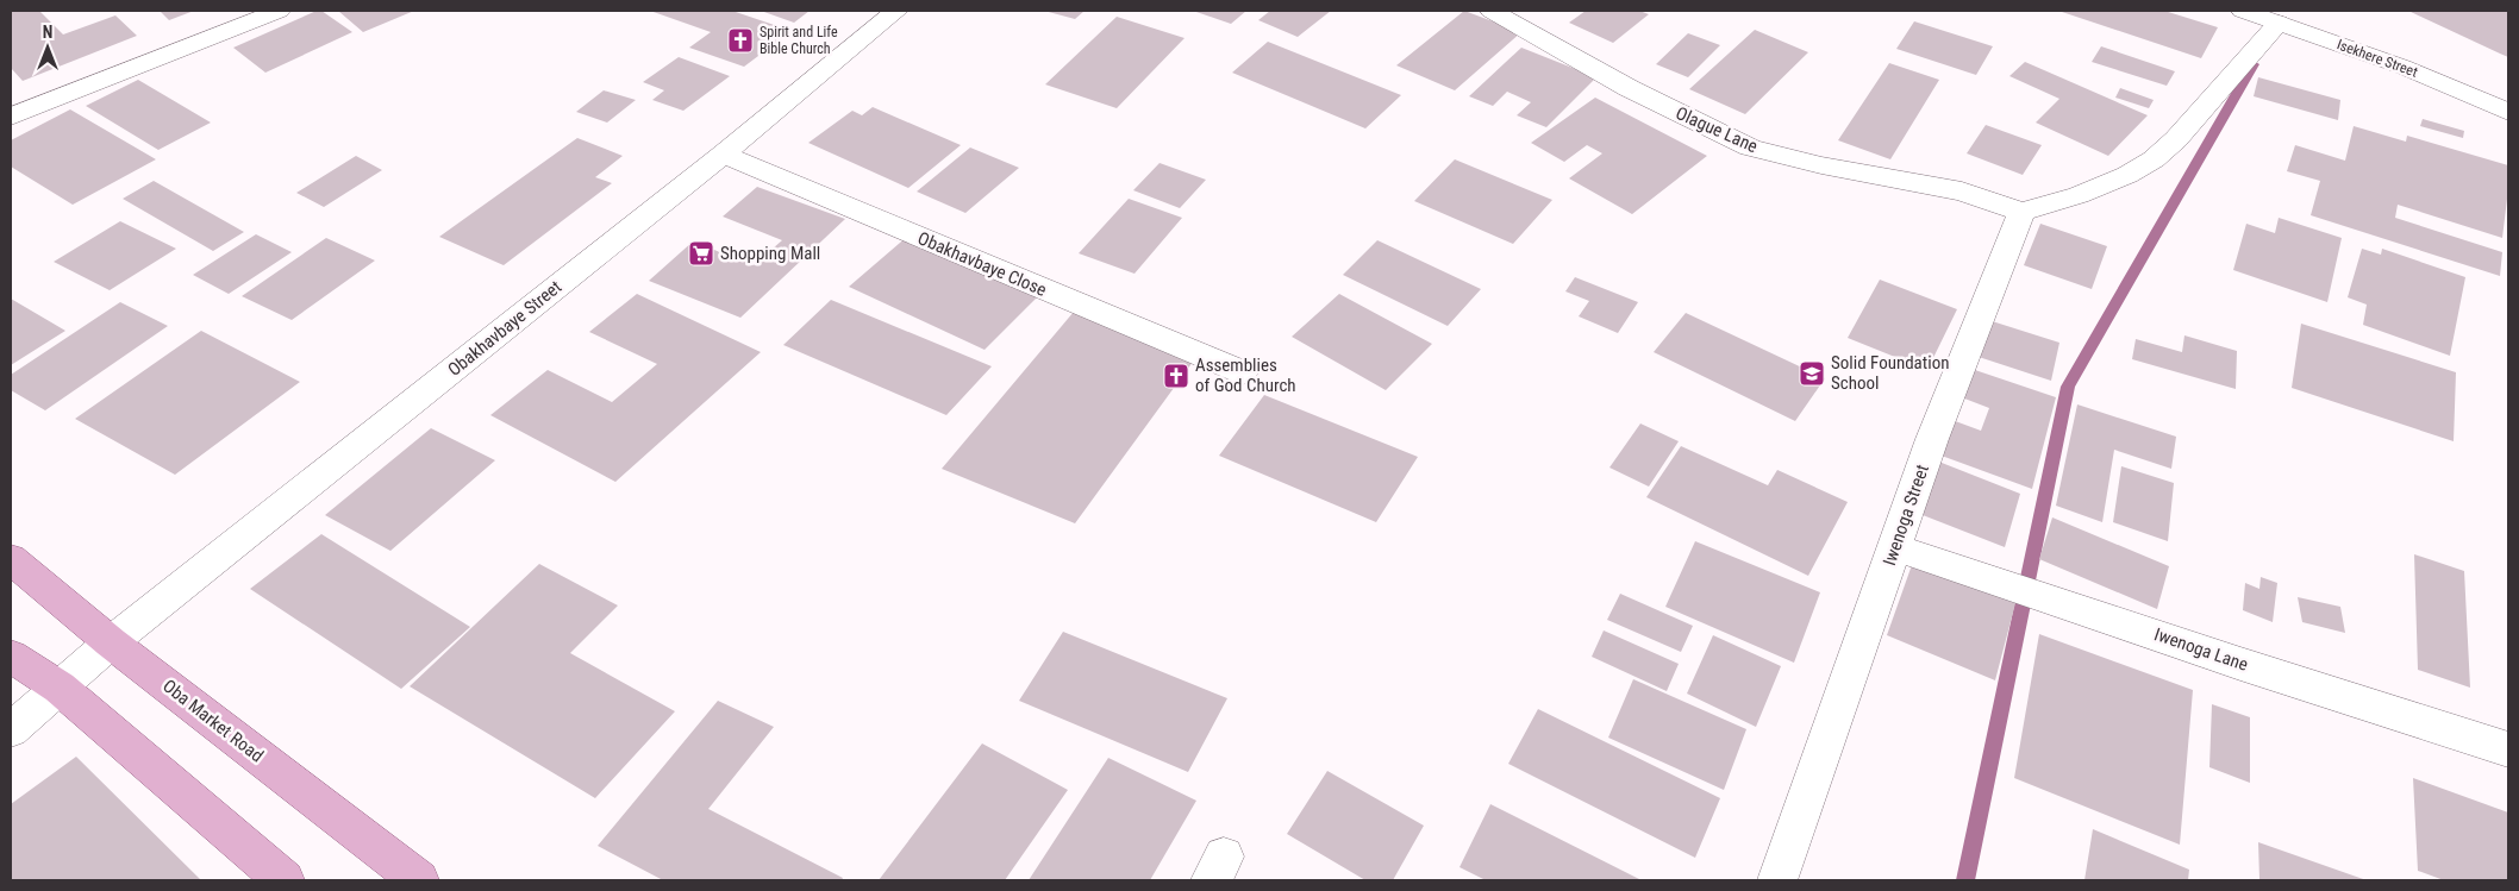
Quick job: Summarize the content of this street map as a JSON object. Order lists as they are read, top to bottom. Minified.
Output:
{"streets":{"main road":["Oba Market Road"],"street":["Isekhere Street","Olague Lane","Obakhavbaye Close","Obakhavbaye Street","Iwenoga Street","Iwenoga Lane"]},"crossings":[["Olague Lane","Iwenoga Street"],["Obakhavbaye Close","Obakhavbaye Street"],["Obakhavbaye Street","Oba Market Road"],["Iwenoga Street","Iwenoga Lane"]],"places":{"church":["Spirit and Life Bible Church","Assemblies of God Church"],"supermarket":["Shopping Mall"],"school or university":["Solid Foundation School"]},"north":"top"}
